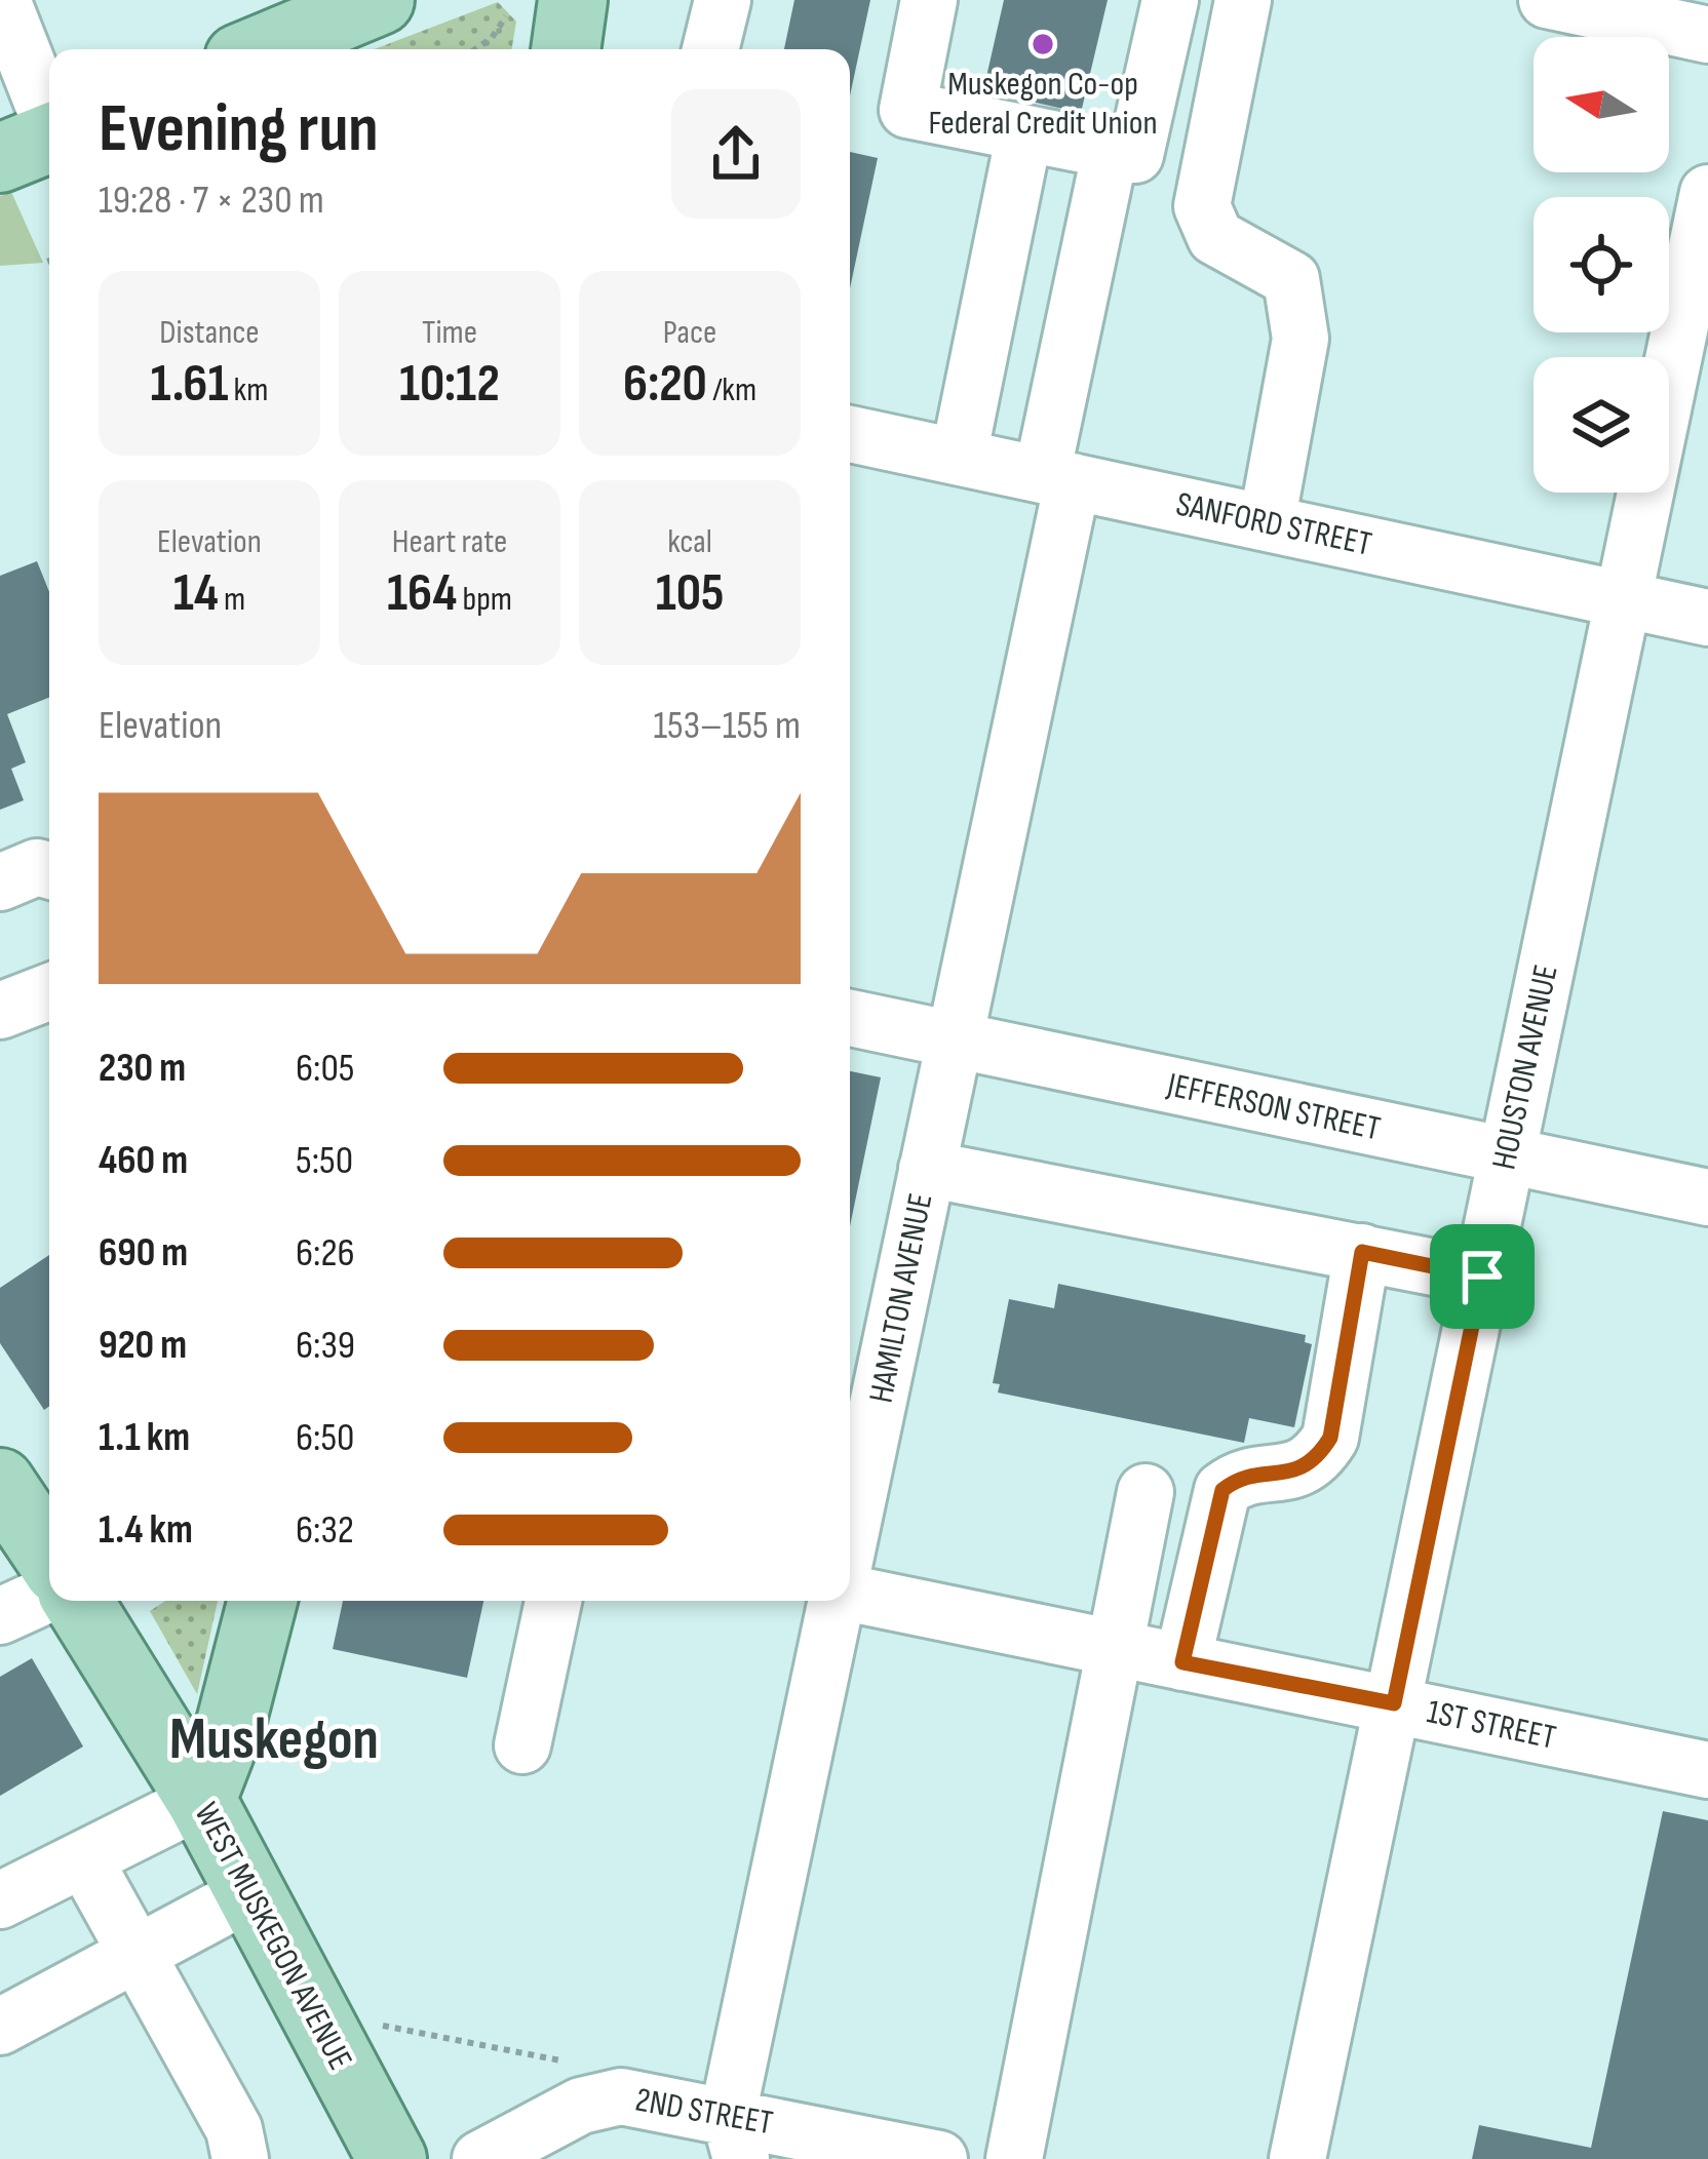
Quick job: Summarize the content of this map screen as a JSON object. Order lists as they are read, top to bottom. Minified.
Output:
{"streets":{"main road":["WEST MUSKEGON AVENUE"],"street":["SANFORD STREET","HOUSTON AVENUE","JEFFERSON STREET","HAMILTON AVENUE","1ST STREET","2ND STREET"]},"crossings":[["SANFORD STREET","HOUSTON AVENUE"],["SANFORD STREET","HAMILTON AVENUE"],["HOUSTON AVENUE","JEFFERSON STREET"],["HOUSTON AVENUE","1ST STREET"],["JEFFERSON STREET","HAMILTON AVENUE"],["HAMILTON AVENUE","2ND STREET"]],"districts":["Muskegon"],"places":["Muskegon Co-op Federal Credit Union"],"north":"left","page":{"heading":["Evening run","19:28 · 7 × 230 m"],"stats":[["Distance","1.61 km"],["Time","10:12"],["Pace","6:20 /km"],["Elevation","14 m"],["Heart rate","164 bpm"],["kcal","105"]],"chart":["Elevation","153–155 m"],"list":[{"name":"230 m","note":"6:05"},{"name":"460 m","note":"5:50"},{"name":"690 m","note":"6:26"},{"name":"920 m","note":"6:39"},{"name":"1.1 km","note":"6:50"},{"name":"1.4 km","note":"6:32"}]}}
